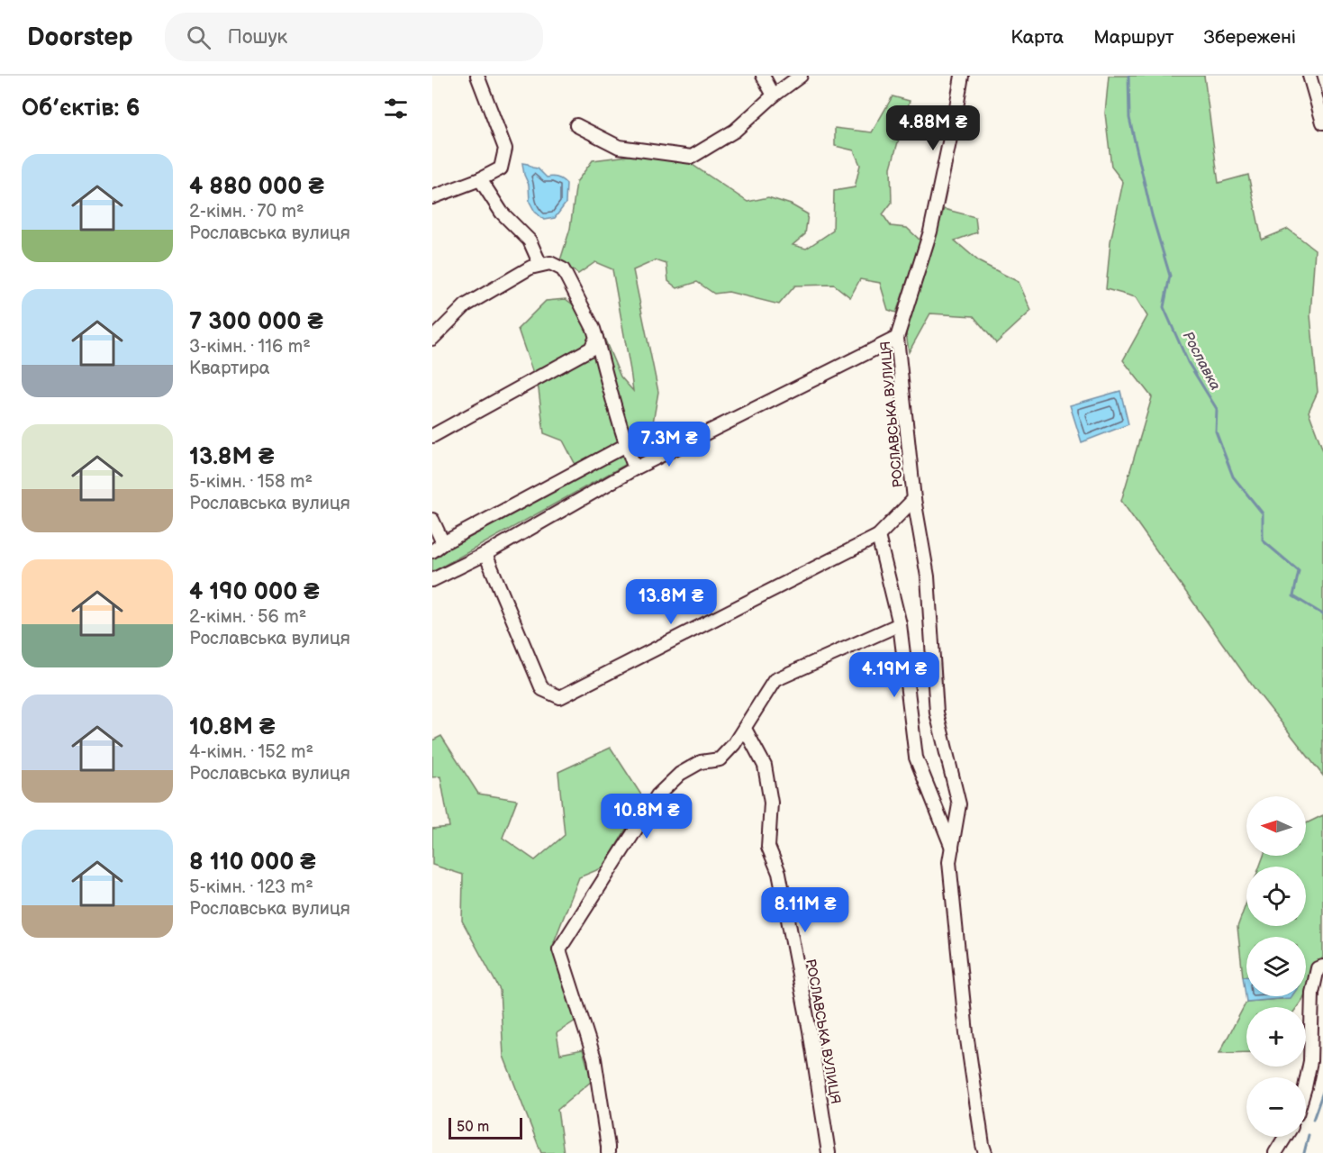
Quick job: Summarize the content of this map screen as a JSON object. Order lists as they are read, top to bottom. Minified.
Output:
{"streets":{"street":["РОСЛАВСЬКА ВУЛИЦЯ"]},"water":["Рославка"],"scale_bar":"50 m","north":"left","page":{"header":"Doorstep","search":"Пошук","nav":["Карта","Маршрут","Збережені"],"heading":"Об’єктів: 6","price":["4.88M ₴","7.3M ₴","13.8M ₴","4.19M ₴","10.8M ₴","8.11M ₴"],"list":[{"name":"4 880 000 ₴","note":"2-кімн. · 70 m² · Рославська вулиця"},{"name":"7 300 000 ₴","note":"3-кімн. · 116 m² · Квартира"},{"name":"13.8M ₴","note":"5-кімн. · 158 m² · Рославська вулиця"},{"name":"4 190 000 ₴","note":"2-кімн. · 56 m² · Рославська вулиця"},{"name":"10.8M ₴","note":"4-кімн. · 152 m² · Рославська вулиця"},{"name":"8 110 000 ₴","note":"5-кімн. · 123 m² · Рославська вулиця"}],"map_buttons":["+","−"],"scale":"50 m"}}
